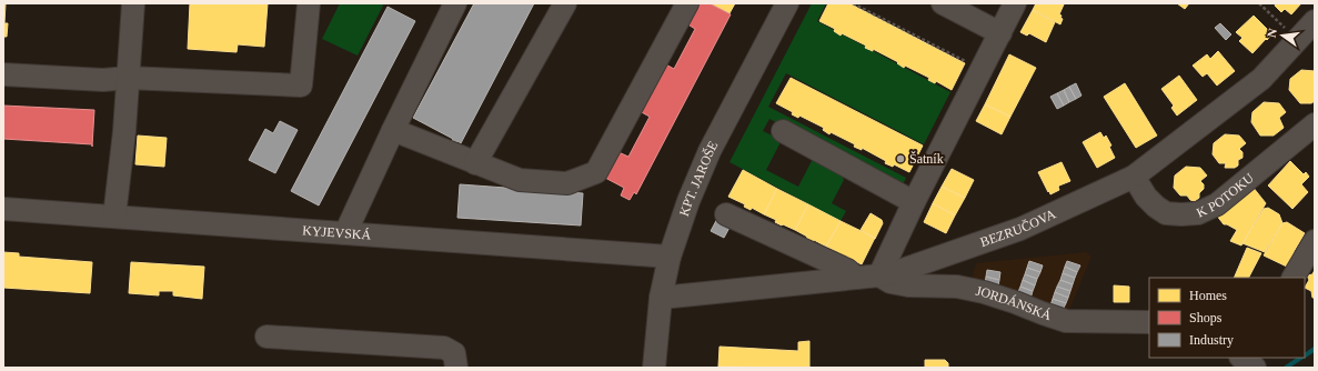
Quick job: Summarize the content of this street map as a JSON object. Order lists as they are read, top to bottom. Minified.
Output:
{"streets":{"street":["KPT. JAROŠE","K POTOKU","BEZRUČOVA","KYJEVSKÁ","JORDÁNSKÁ"]},"crossings":[["KPT. JAROŠE","BEZRUČOVA"],["KPT. JAROŠE","KYJEVSKÁ"],["K POTOKU","BEZRUČOVA"],["BEZRUČOVA","JORDÁNSKÁ"]],"places":["Šatník"],"legend":["Homes","Shops","Industry"],"north":"left"}
